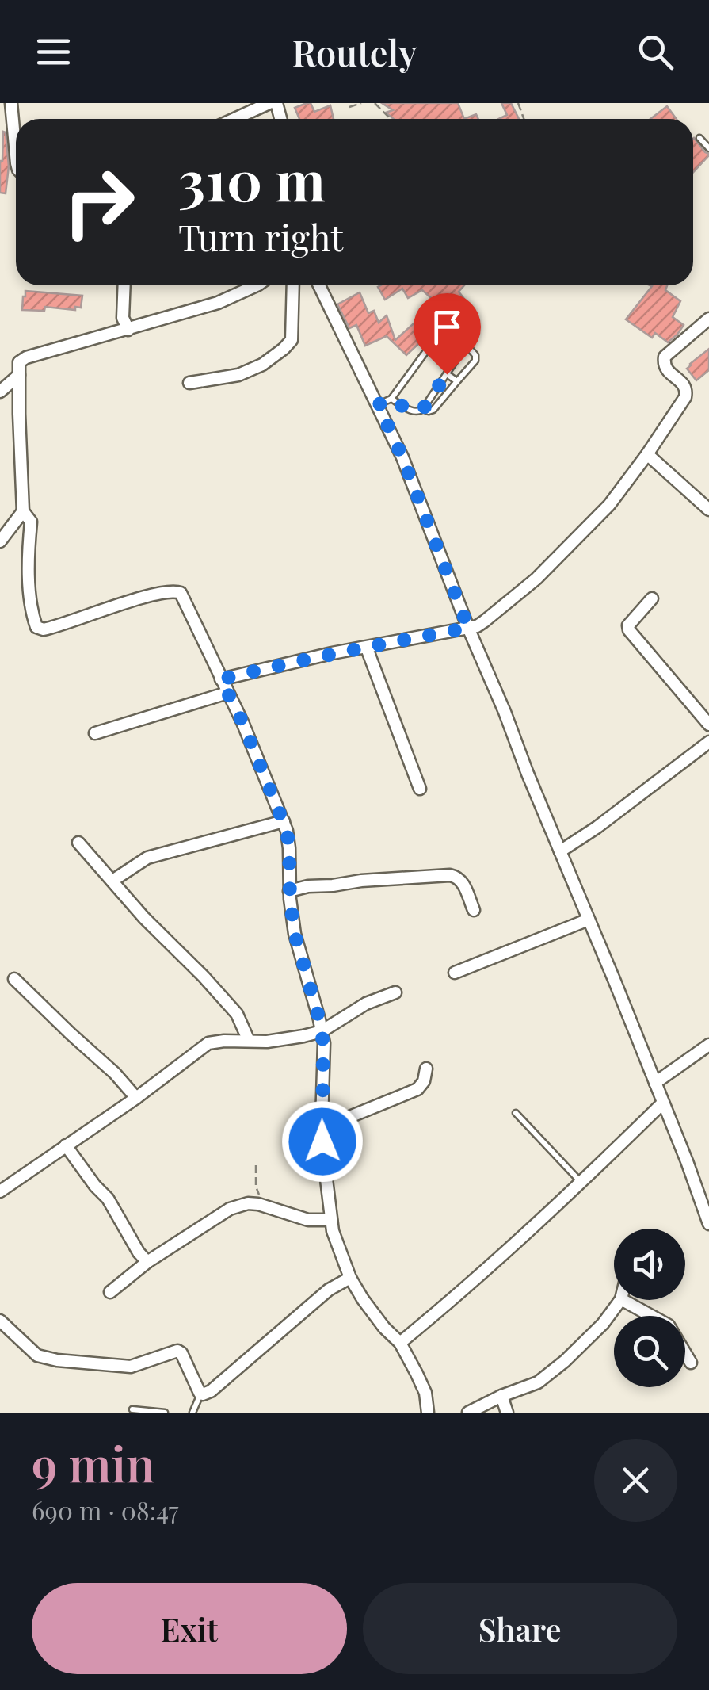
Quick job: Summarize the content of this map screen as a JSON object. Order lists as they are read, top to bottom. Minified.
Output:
{"page":{"header":"Routely","turn":["310 m","Turn right"],"heading":["9 min","690 m · 08:47"],"buttons":["Exit","Share"]}}
